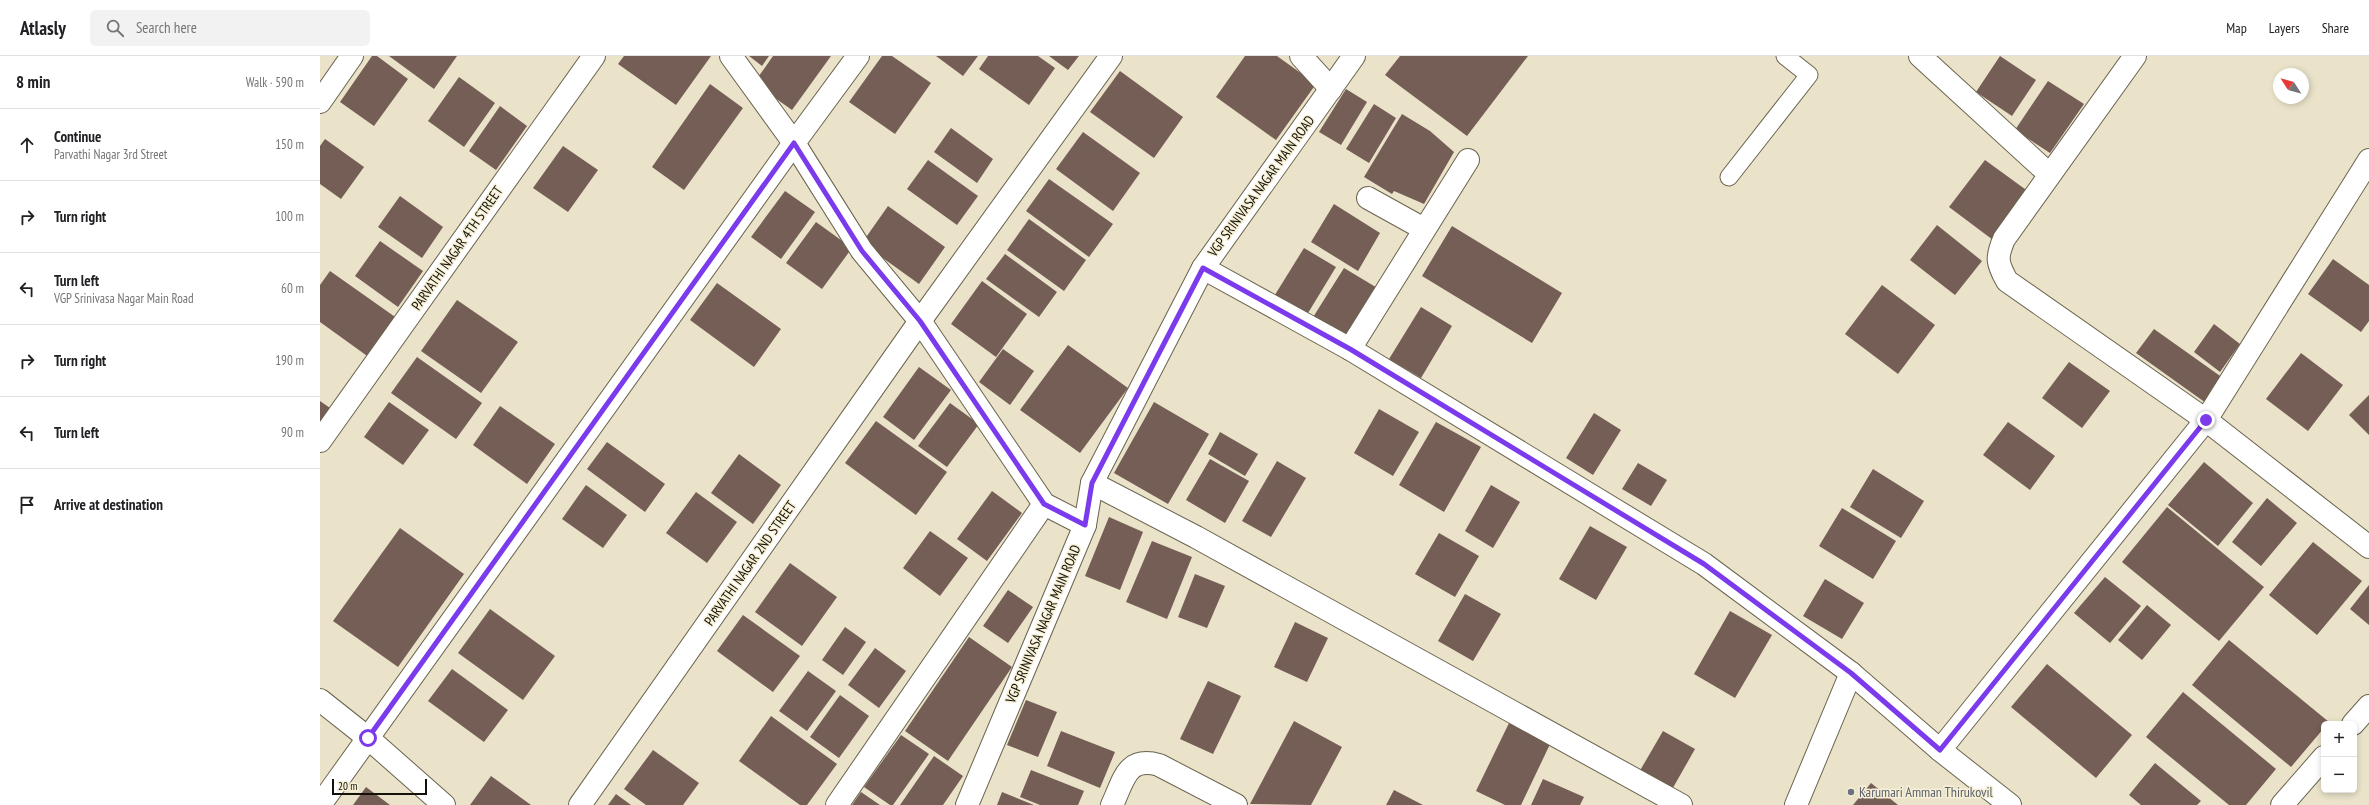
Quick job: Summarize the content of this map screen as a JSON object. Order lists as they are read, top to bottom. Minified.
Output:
{"streets":{"street":["VGP SRINIVASA NAGAR MAIN ROAD","PARVATHI NAGAR 4TH STREET","PARVATHI NAGAR 2ND STREET"]},"places":["Karumari Amman Thirukovil"],"scale_bar":"20 m","north":"top left","page":{"header":"Atlasly","search":"Search here","nav":["Map","Layers","Share"],"heading":["8 min","Walk · 590 m"],"list":[["Continue","Parvathi Nagar 3rd Street","150 m"],["Turn right","100 m"],["Turn left","VGP Srinivasa Nagar Main Road","60 m"],["Turn right","190 m"],["Turn left","90 m"],"Arrive at destination"],"map_buttons":["+","−"],"scale":"20 m"}}
